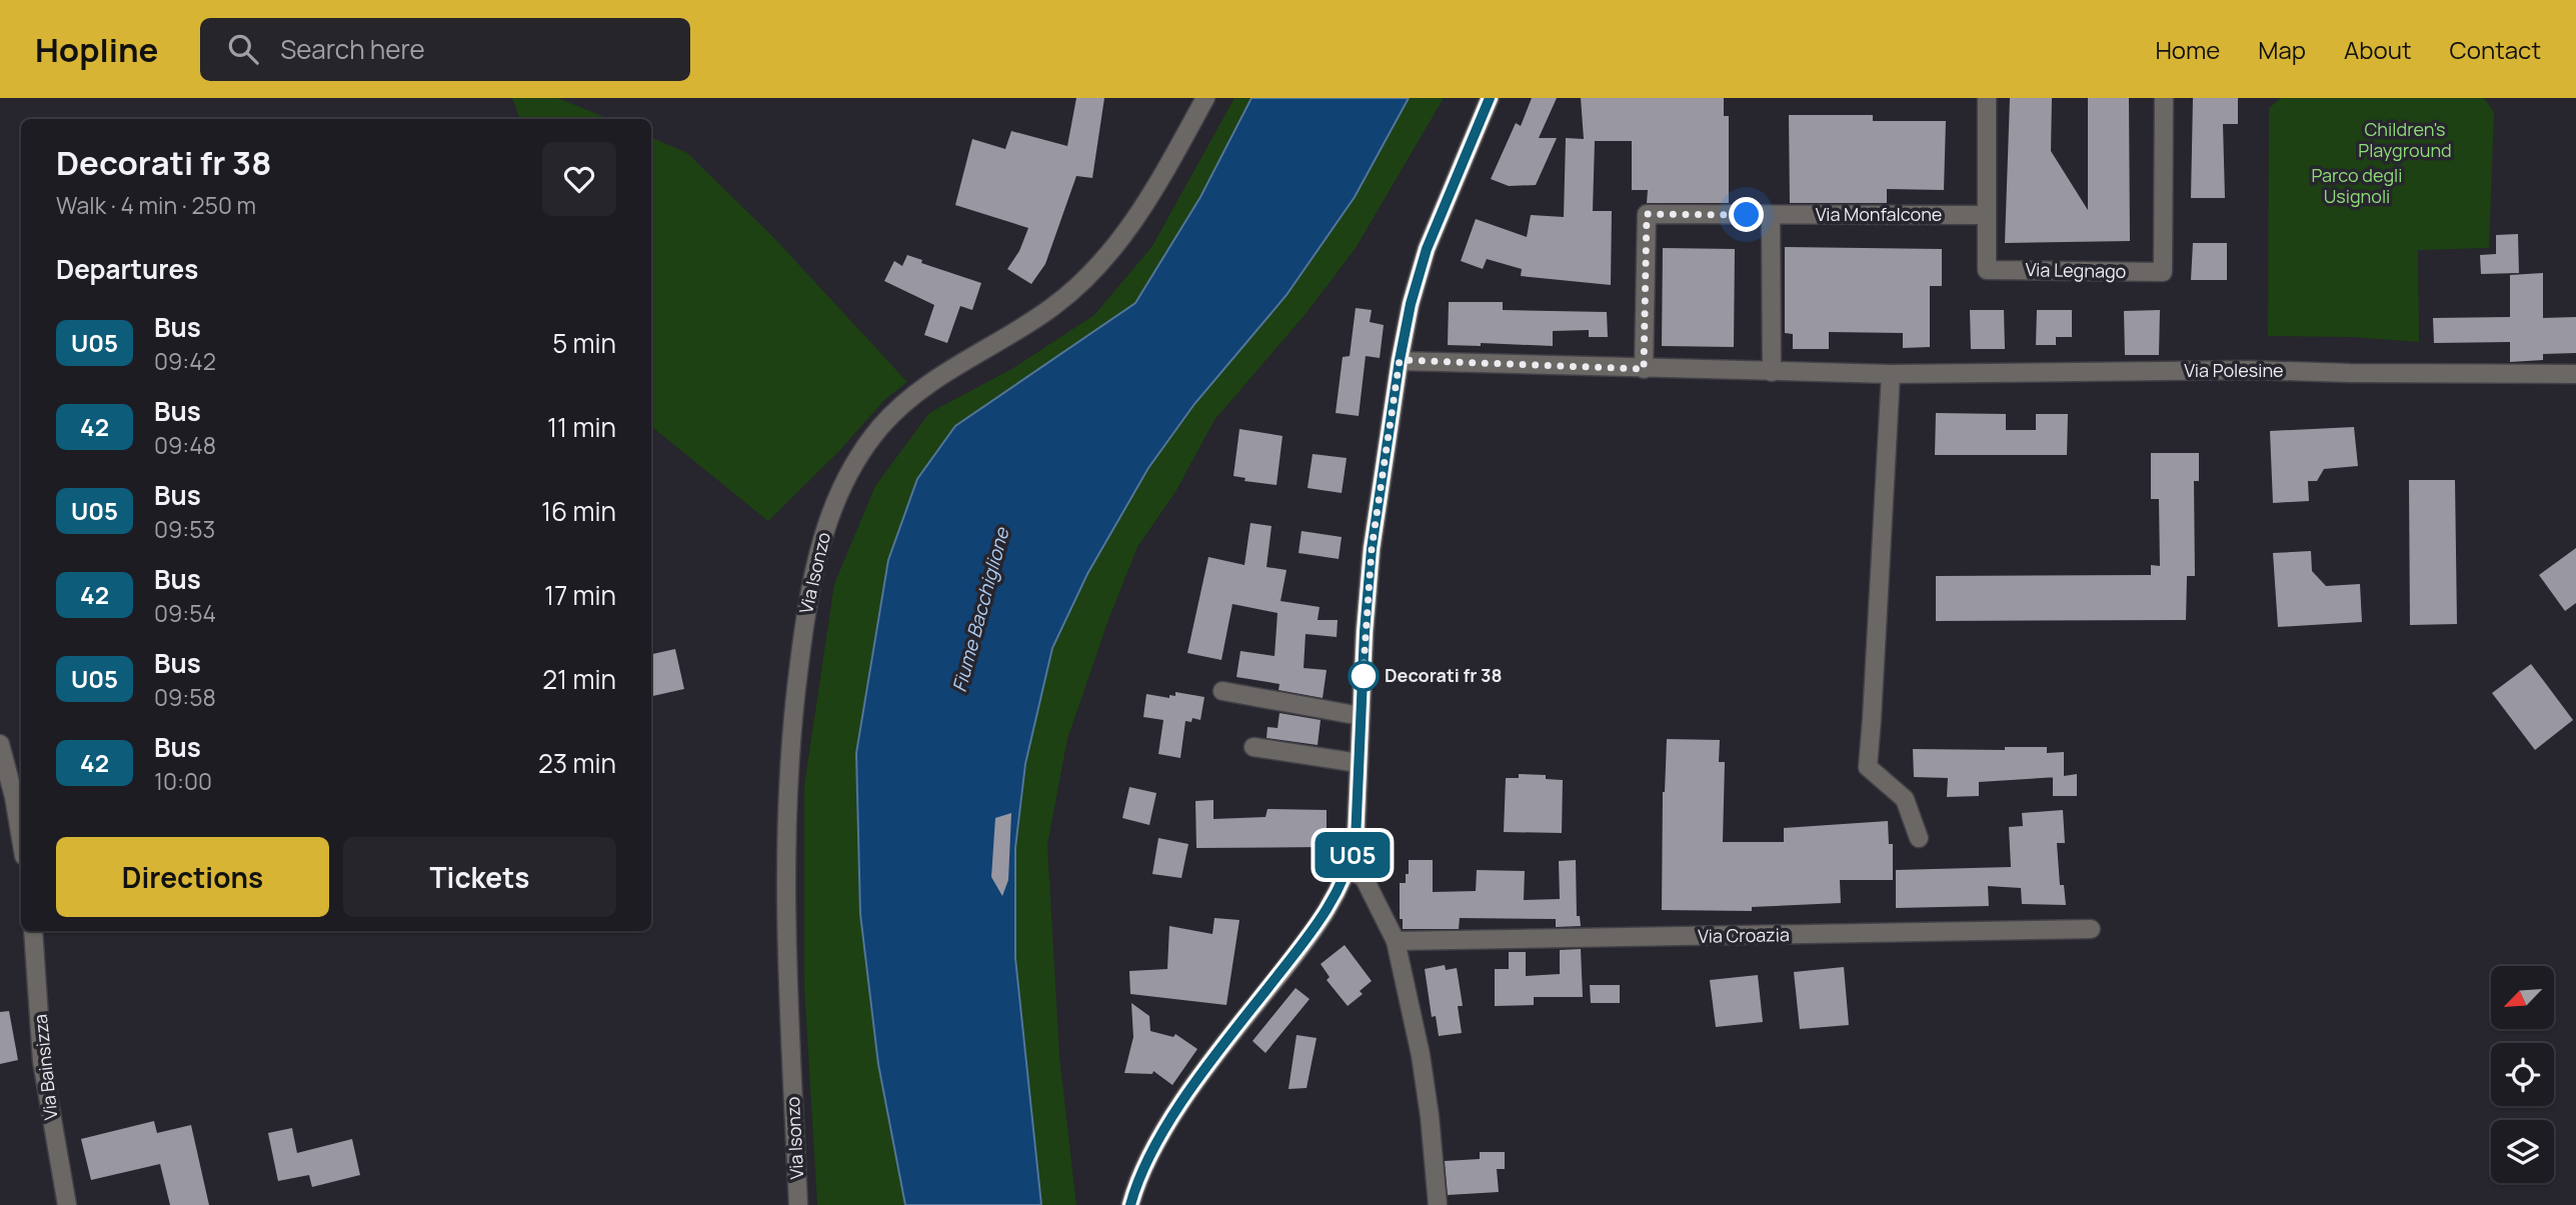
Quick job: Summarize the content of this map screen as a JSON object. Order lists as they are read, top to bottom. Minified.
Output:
{"streets":{"street":["Via Monfalcone","Via Legnago","Via Polesine","Via Isonzo","Via Croazia","Via Bainsizza"]},"crossings":[["Via Monfalcone","Via Legnago"],["Via Monfalcone","Via Polesine"]],"water":["Fiume Bacchiglione"],"parks":["Children's Playground","Parco degli Usignoli"],"places":["Decorati fr 38"],"lines":["bus line U05"],"north":"bottom left","page":{"header":"Hopline","search":"Search here","nav":["Home","Map","About","Contact"],"on_map":"U05","heading":[["Decorati fr 38","Walk · 4 min · 250 m"],"Departures"],"list":[{"mark":"U05","name":"Bus","note":"09:42","value":"5 min"},{"mark":"42","name":"Bus","note":"09:48","value":"11 min"},{"mark":"U05","name":"Bus","note":"09:53","value":"16 min"},{"mark":"42","name":"Bus","note":"09:54","value":"17 min"},{"mark":"U05","name":"Bus","note":"09:58","value":"21 min"},{"mark":"42","name":"Bus","note":"10:00","value":"23 min"}],"buttons":["Directions","Tickets"]}}
